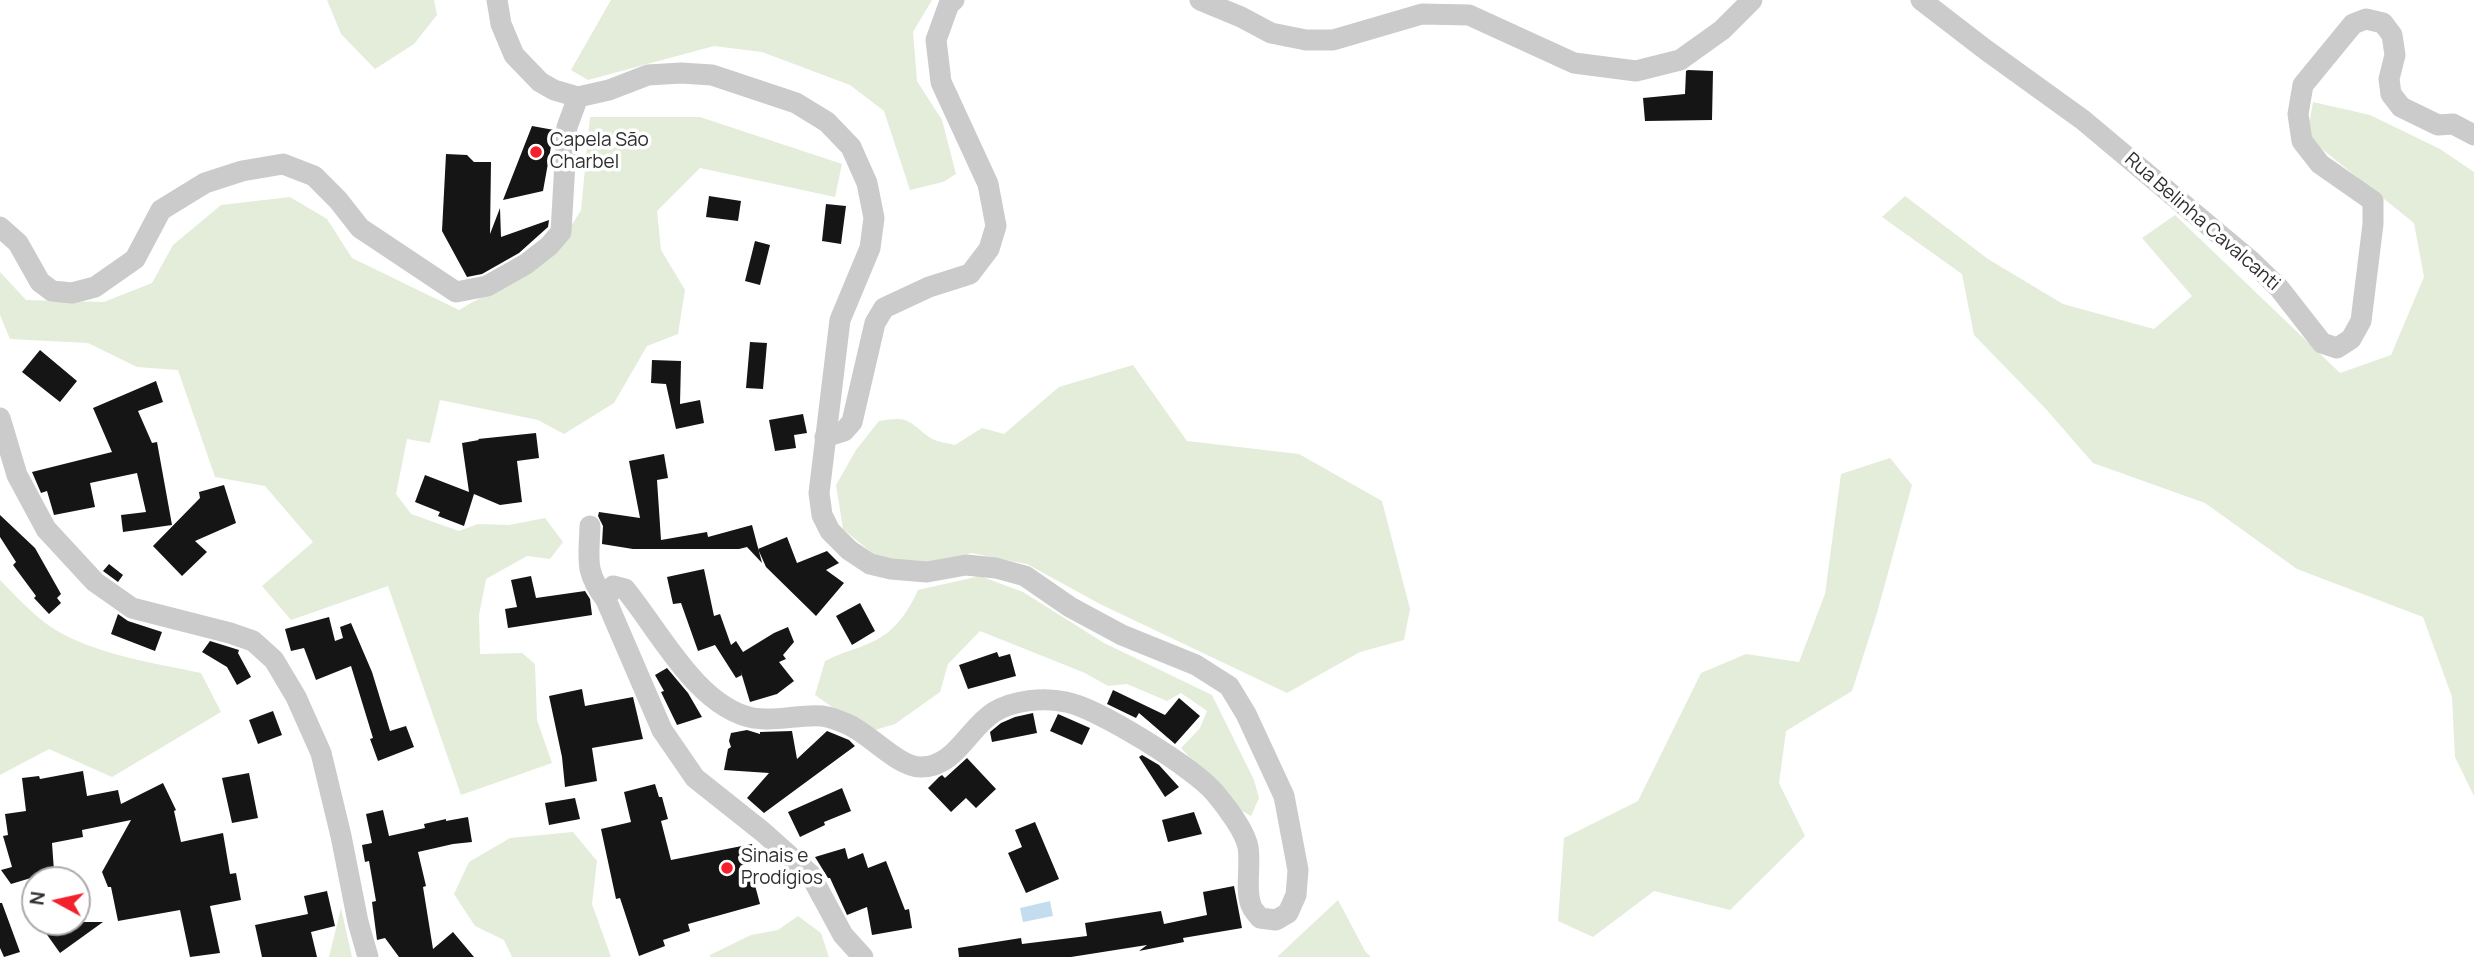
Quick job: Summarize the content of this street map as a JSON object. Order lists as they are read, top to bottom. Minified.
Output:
{"streets":{"street":["Rua Belinha Cavalcanti"]},"places":["Capela São Charbel","Sinais e Prodígios"],"north":"left"}
